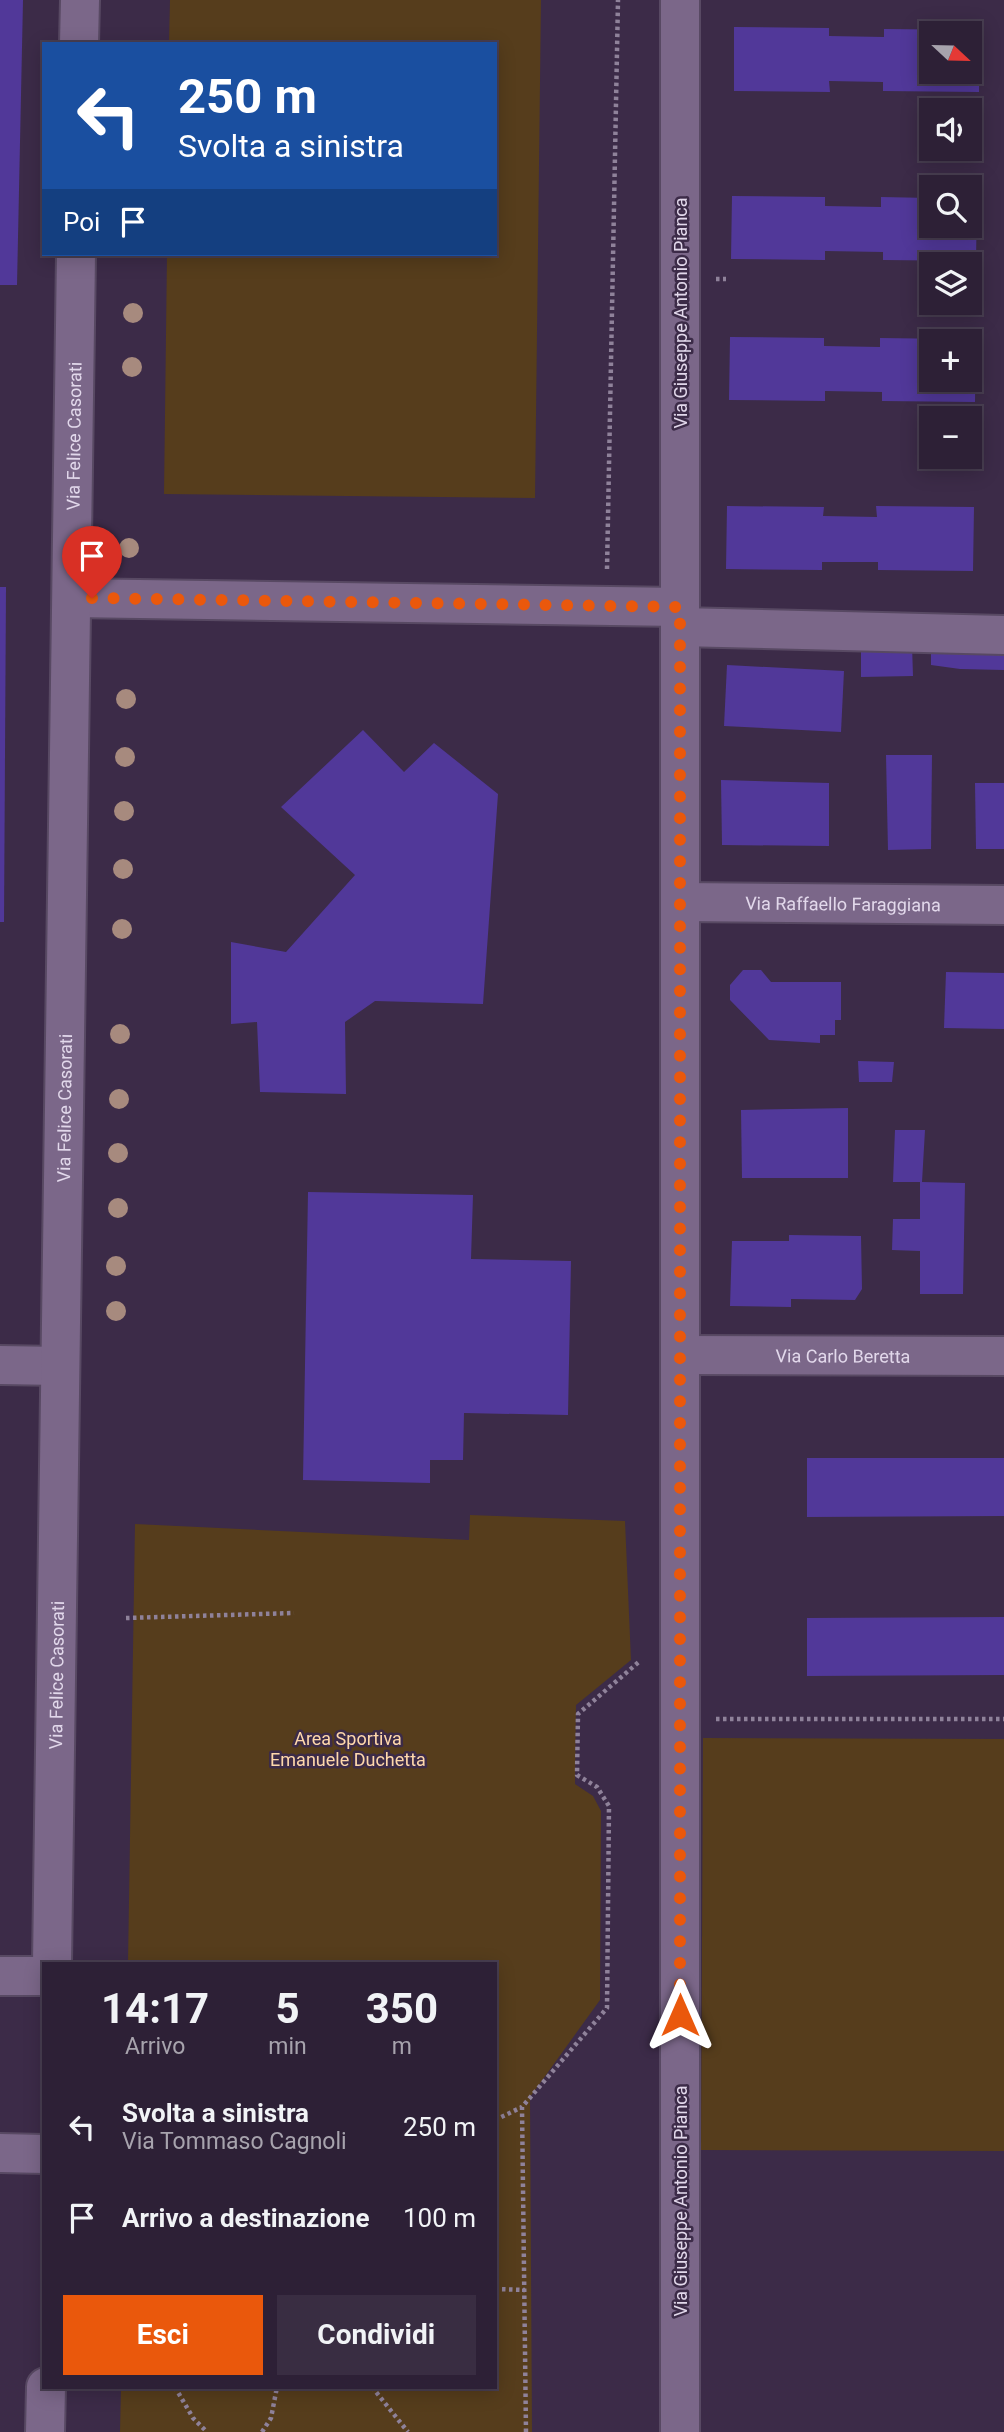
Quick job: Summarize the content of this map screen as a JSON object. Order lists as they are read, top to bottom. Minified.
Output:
{"streets":{"street":["Via Giuseppe Antonio Pianca","Via Felice Casorati","Via Raffaello Faraggiana","Via Carlo Beretta"]},"crossings":[["Via Giuseppe Antonio Pianca","Via Raffaello Faraggiana"],["Via Giuseppe Antonio Pianca","Via Carlo Beretta"]],"parks":["Area Sportiva Emanuele Duchetta"],"north":"right","page":{"map_buttons":["+","−"],"turn":["250 m","Svolta a sinistra"],"then":"Poi","eta":["14:17","Arrivo","5","min","350","m"],"list":[{"name":"Svolta a sinistra","note":"Via Tommaso Cagnoli","value":"250 m"},{"name":"Arrivo a destinazione","value":"100 m"}],"buttons":["Esci","Condividi"]}}
